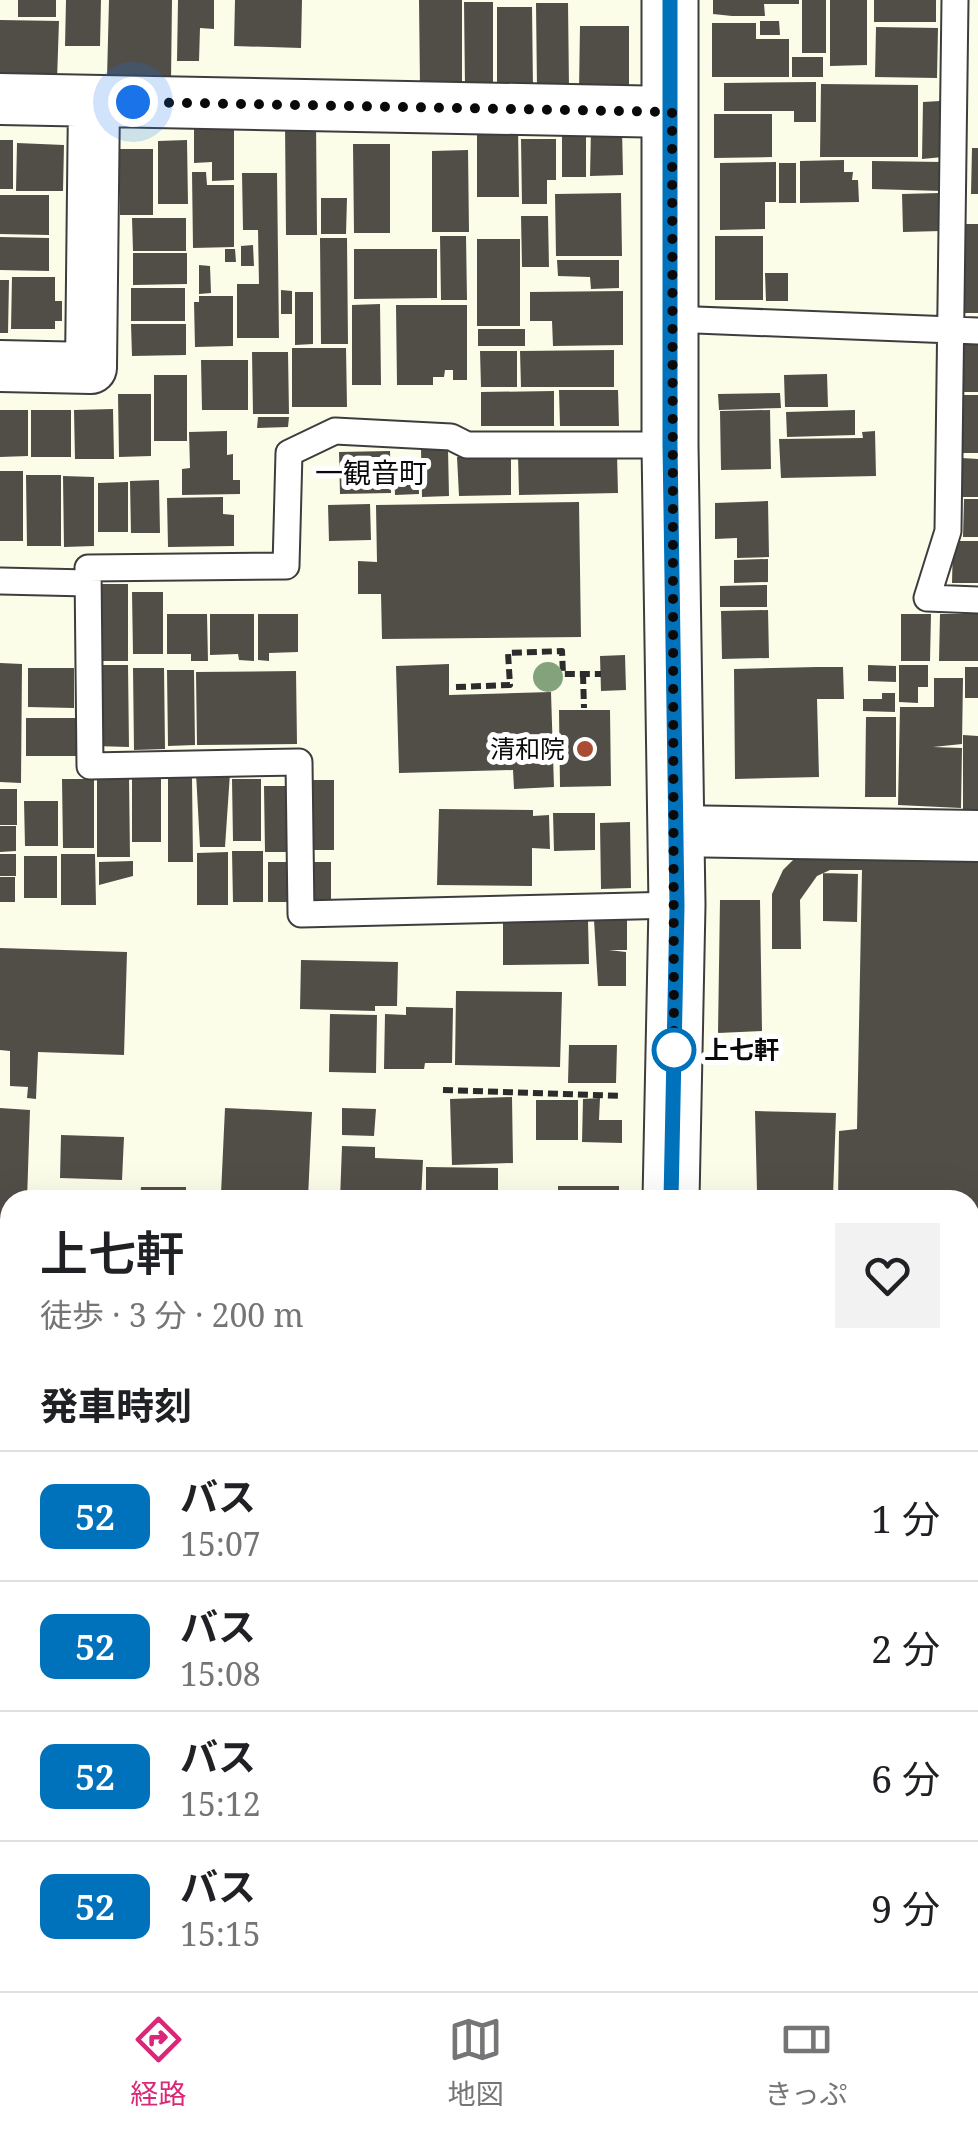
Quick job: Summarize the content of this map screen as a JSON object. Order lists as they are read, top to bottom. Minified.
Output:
{"districts":["一観音町"],"places":["清和院","上七軒"],"lines":["bus line 52"],"page":{"heading":[["上七軒","徒歩 · 3 分 · 200 m"],"発車時刻"],"list":[{"mark":"52","name":"バス","note":"15:07","value":"1 分"},{"mark":"52","name":"バス","note":"15:08","value":"2 分"},{"mark":"52","name":"バス","note":"15:12","value":"6 分"},{"mark":"52","name":"バス","note":"15:15","value":"9 分"}],"tabs":["経路","地図","きっぷ"]}}
